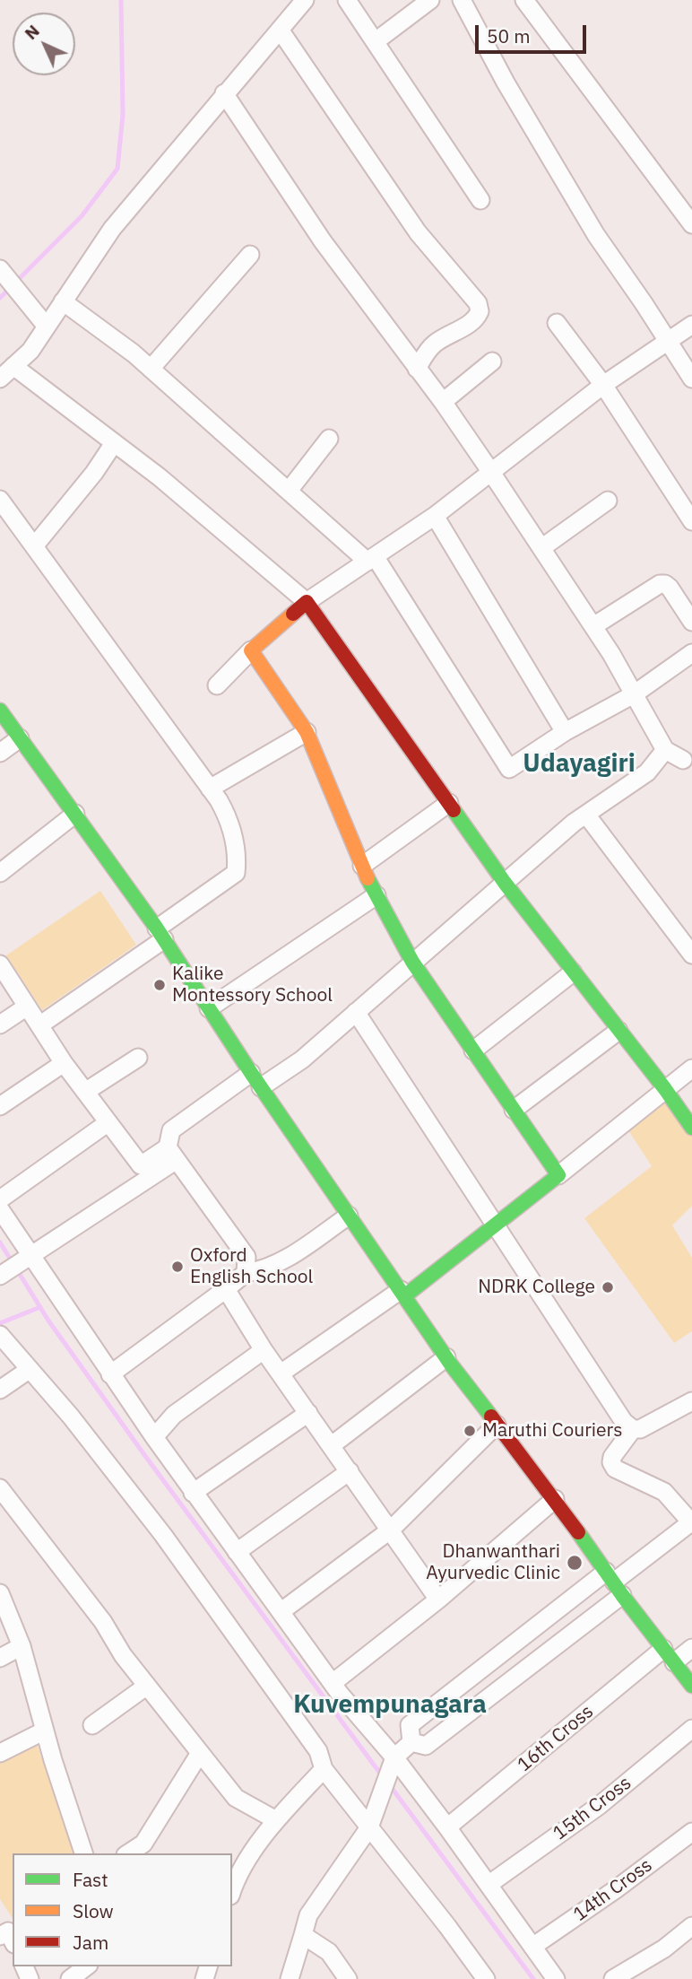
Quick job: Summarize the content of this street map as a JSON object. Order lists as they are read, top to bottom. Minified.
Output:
{"streets":{"street":["16th Cross","15th Cross","14th Cross"]},"districts":["Udayagiri","Kuvempunagara"],"places":["Kalike Montessory School","Oxford English School","NDRK College","Maruthi Couriers","Dhanwanthari Ayurvedic Clinic"],"legend":["Fast","Slow","Jam"],"scale_bar":"50 m","north":"top left"}
